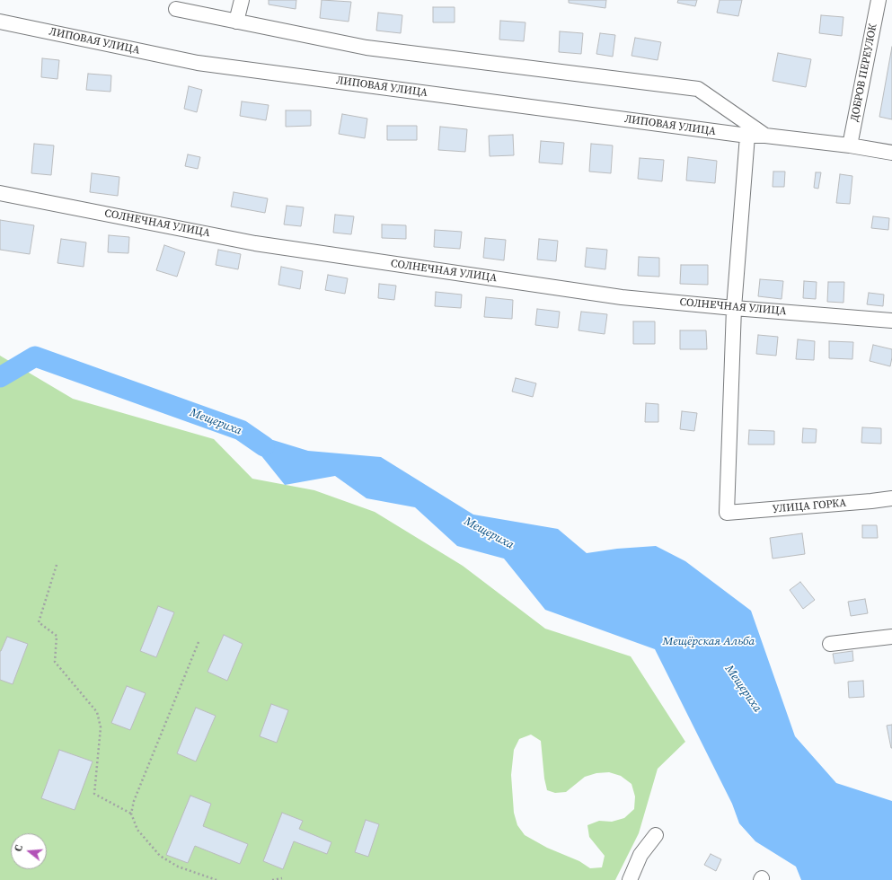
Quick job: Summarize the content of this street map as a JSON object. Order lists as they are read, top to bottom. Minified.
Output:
{"streets":{"street":["ЛИПОВАЯ УЛИЦА","ДОБРОВ ПЕРЕУЛОК","СОЛНЕЧНАЯ УЛИЦА","УЛИЦА ГОРКА"]},"crossings":[["ЛИПОВАЯ УЛИЦА","ДОБРОВ ПЕРЕУЛОК"],["СОЛНЕЧНАЯ УЛИЦА","УЛИЦА ГОРКА"]],"water":["Мещериха","Мещёрская Альба"],"north":"left"}
